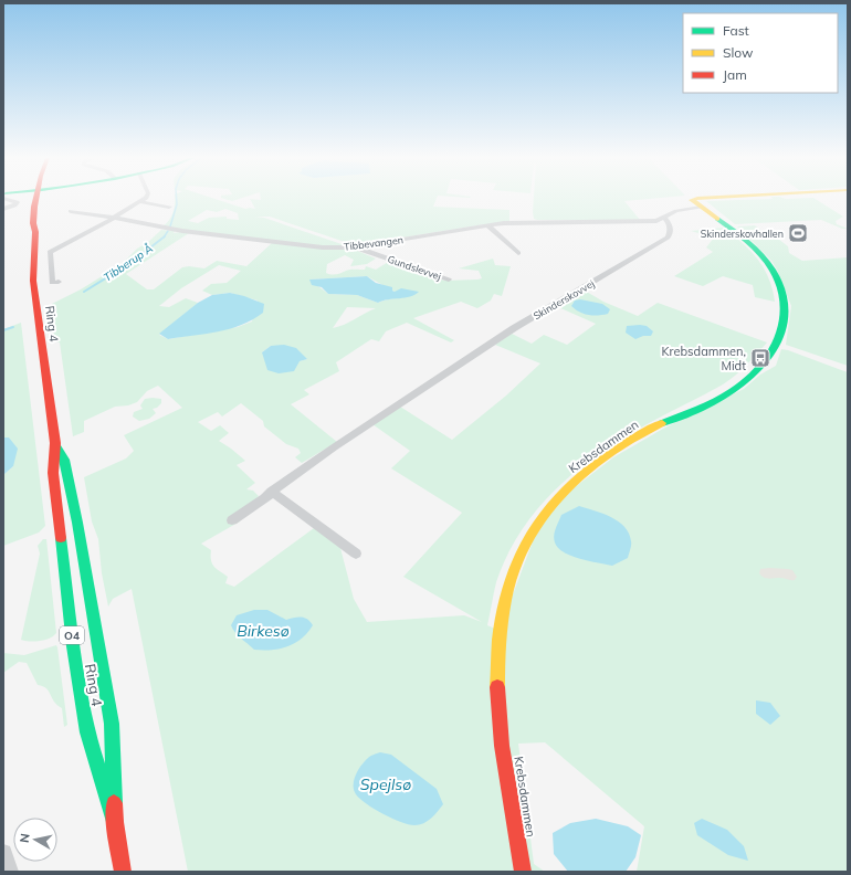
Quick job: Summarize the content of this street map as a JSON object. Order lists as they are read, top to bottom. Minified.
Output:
{"streets":{"street":["Tibbevangen","Gundslevvej","Skinderskovvej","Ring 4","Krebsdammen","O4"]},"crossings":[["Tibbevangen","Gundslevvej"],["Tibbevangen","Skinderskovvej"]],"water":["Tibberup Å","Birkesø","Spejlsø"],"places":{"sports":["Skinderskovhallen"],"bus stop":["Krebsdammen, Midt"]},"legend":["Fast","Slow","Jam"],"north":"left"}
